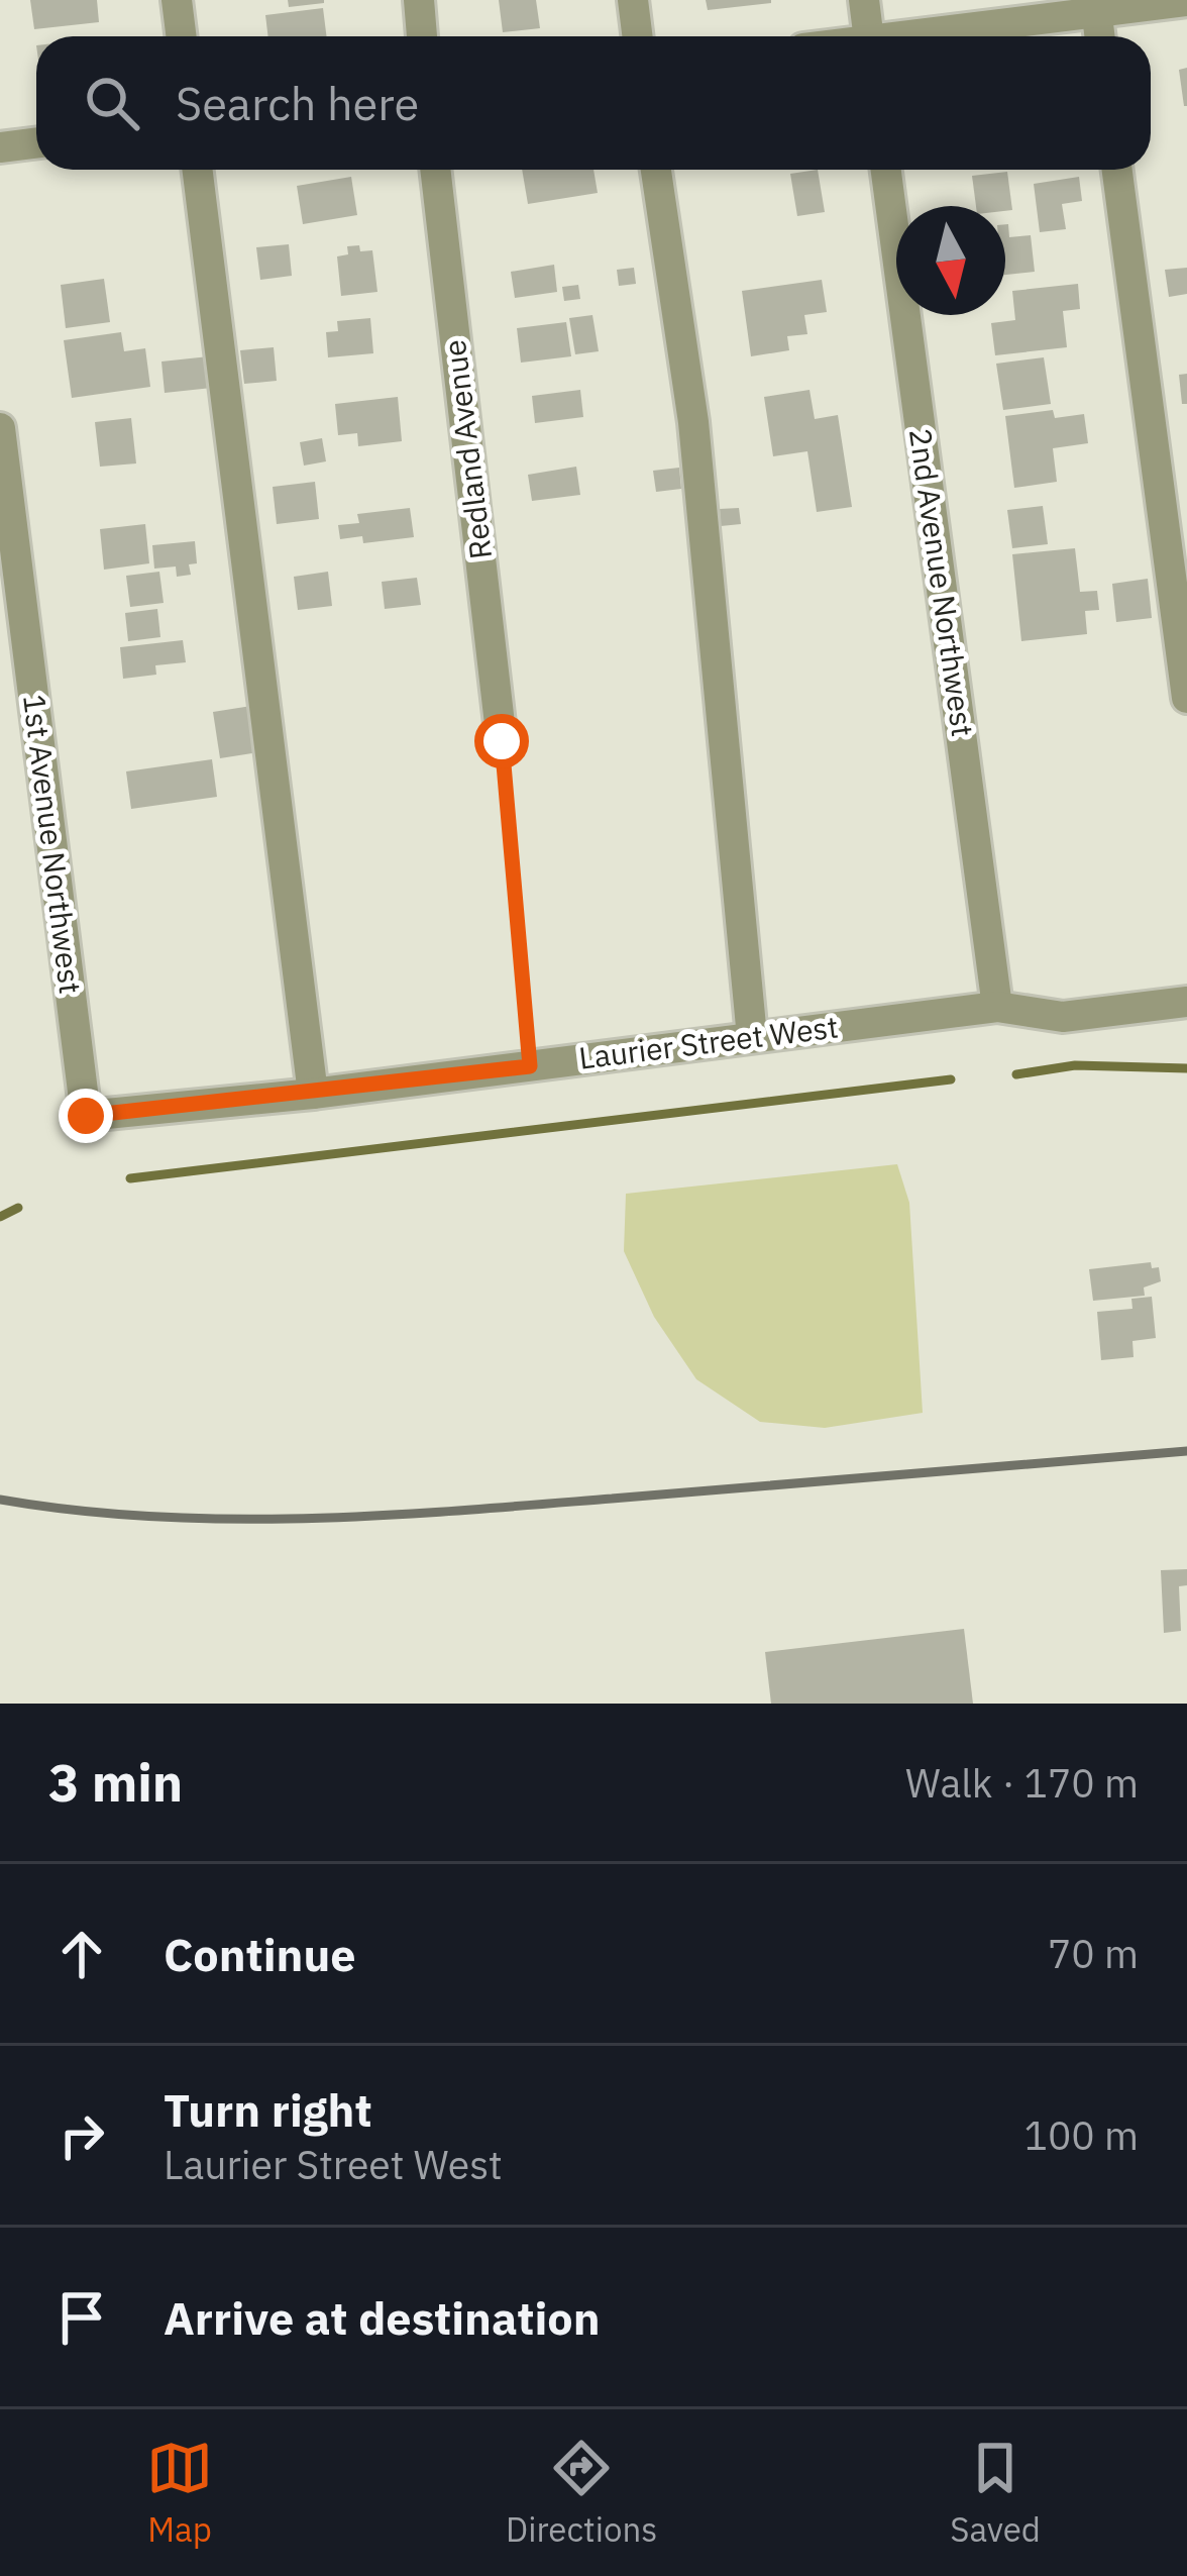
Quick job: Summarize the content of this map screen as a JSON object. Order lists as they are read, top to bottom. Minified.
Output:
{"streets":{"street":["Redland Avenue","2nd Avenue Northwest","1st Avenue Northwest","Laurier Street West"]},"crossings":[["2nd Avenue Northwest","Laurier Street West"],["1st Avenue Northwest","Laurier Street West"]],"north":"bottom","page":{"search":"Search here","heading":["3 min","Walk · 170 m"],"list":[["Continue","70 m"],["Turn right","Laurier Street West","100 m"],"Arrive at destination"],"nav":["Map","Directions","Saved"]}}
